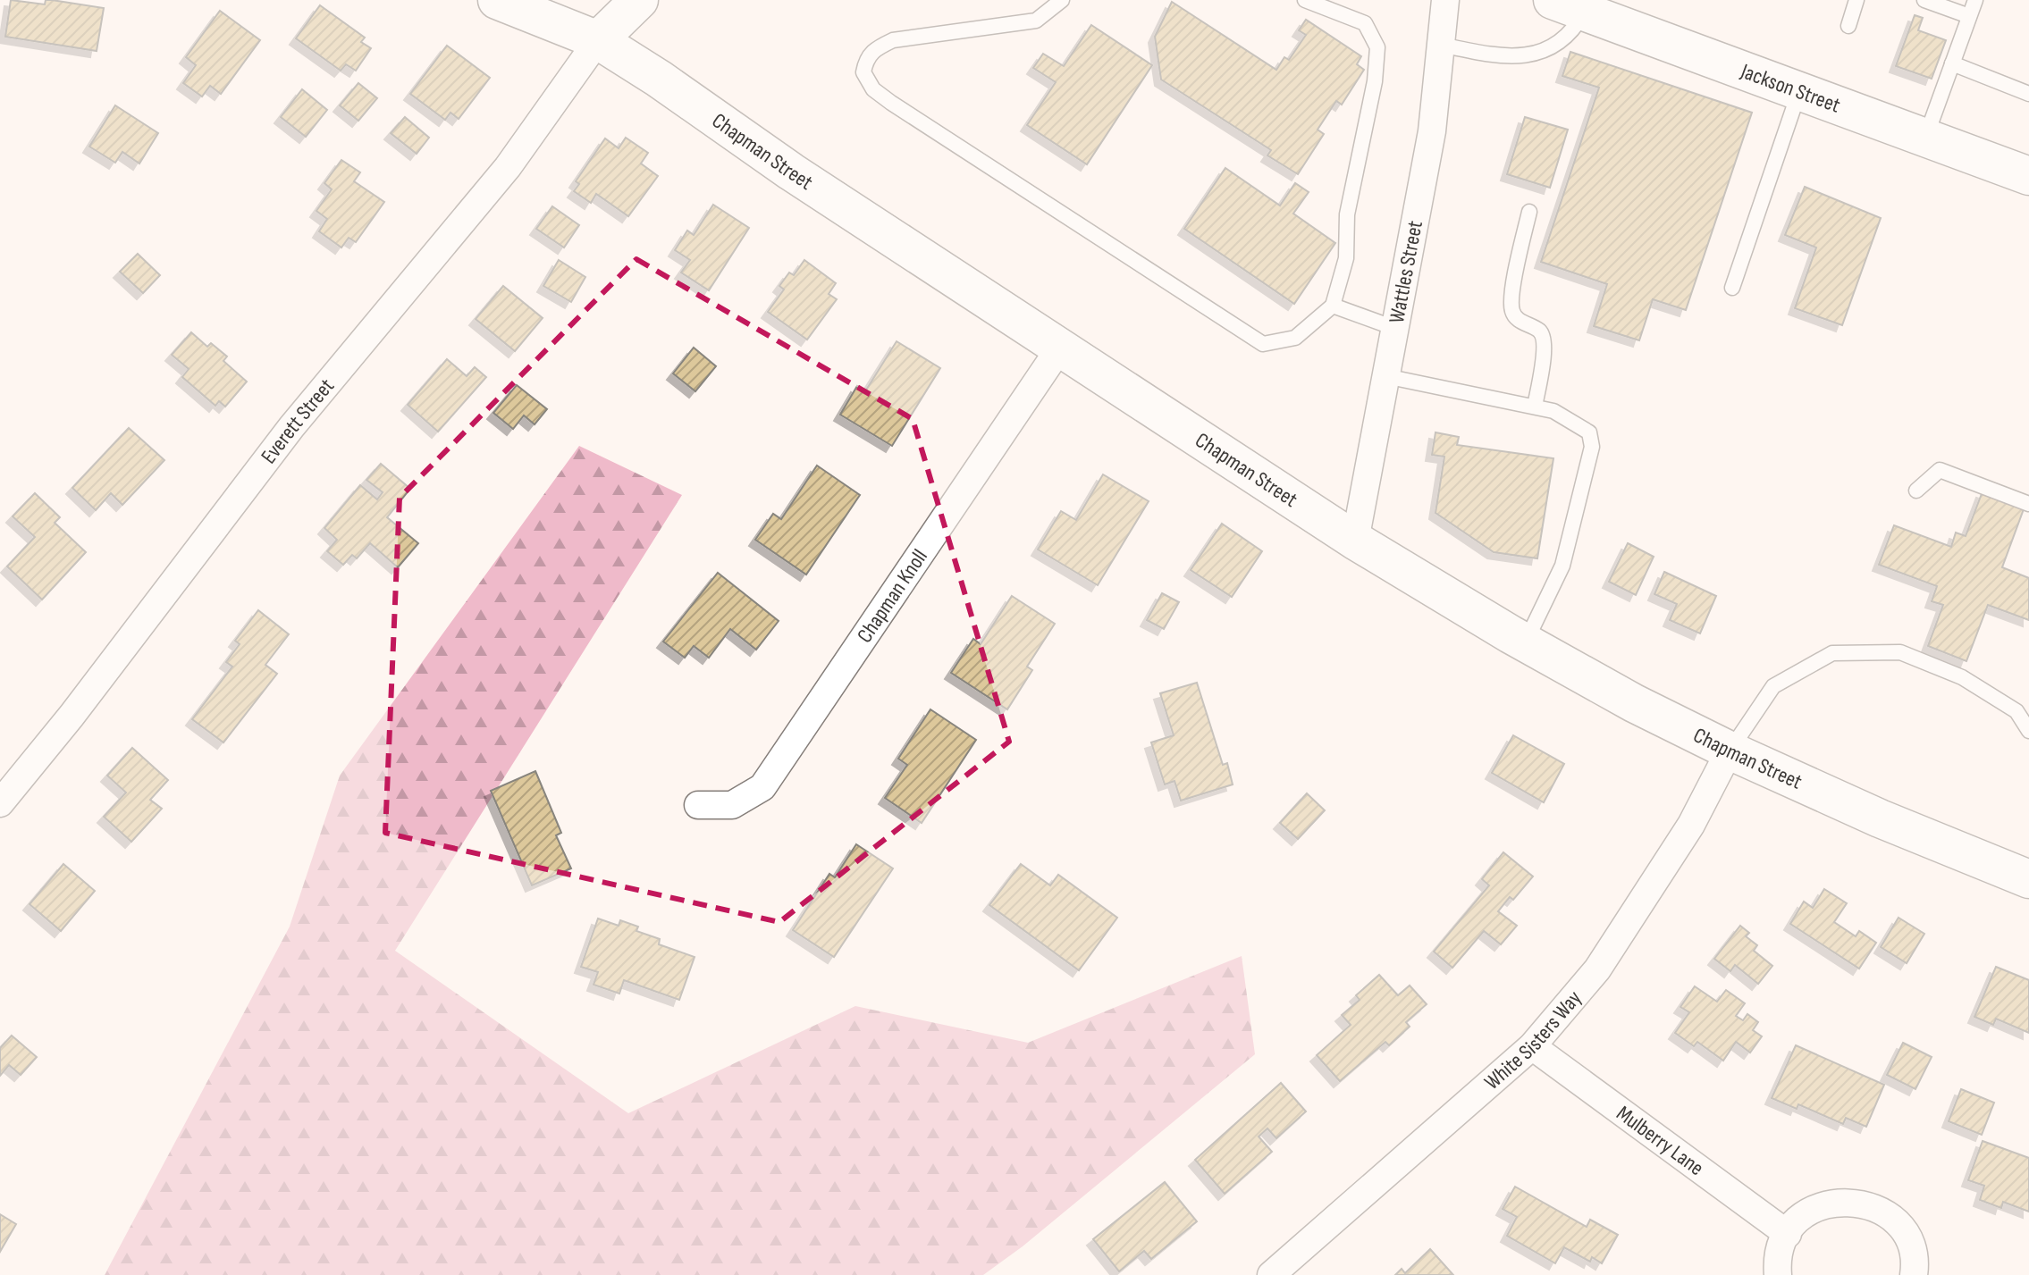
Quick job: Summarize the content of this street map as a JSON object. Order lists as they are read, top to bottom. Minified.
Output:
{"streets":{"main road":["Jackson Street","Chapman Street"],"street":["Wattles Street","Everett Street","Chapman Knoll","White Sisters Way","Mulberry Lane"]},"crossings":[["Chapman Street","Wattles Street"],["Chapman Street","Everett Street"],["Chapman Street","Chapman Knoll"],["Chapman Street","White Sisters Way"],["White Sisters Way","Mulberry Lane"]]}
